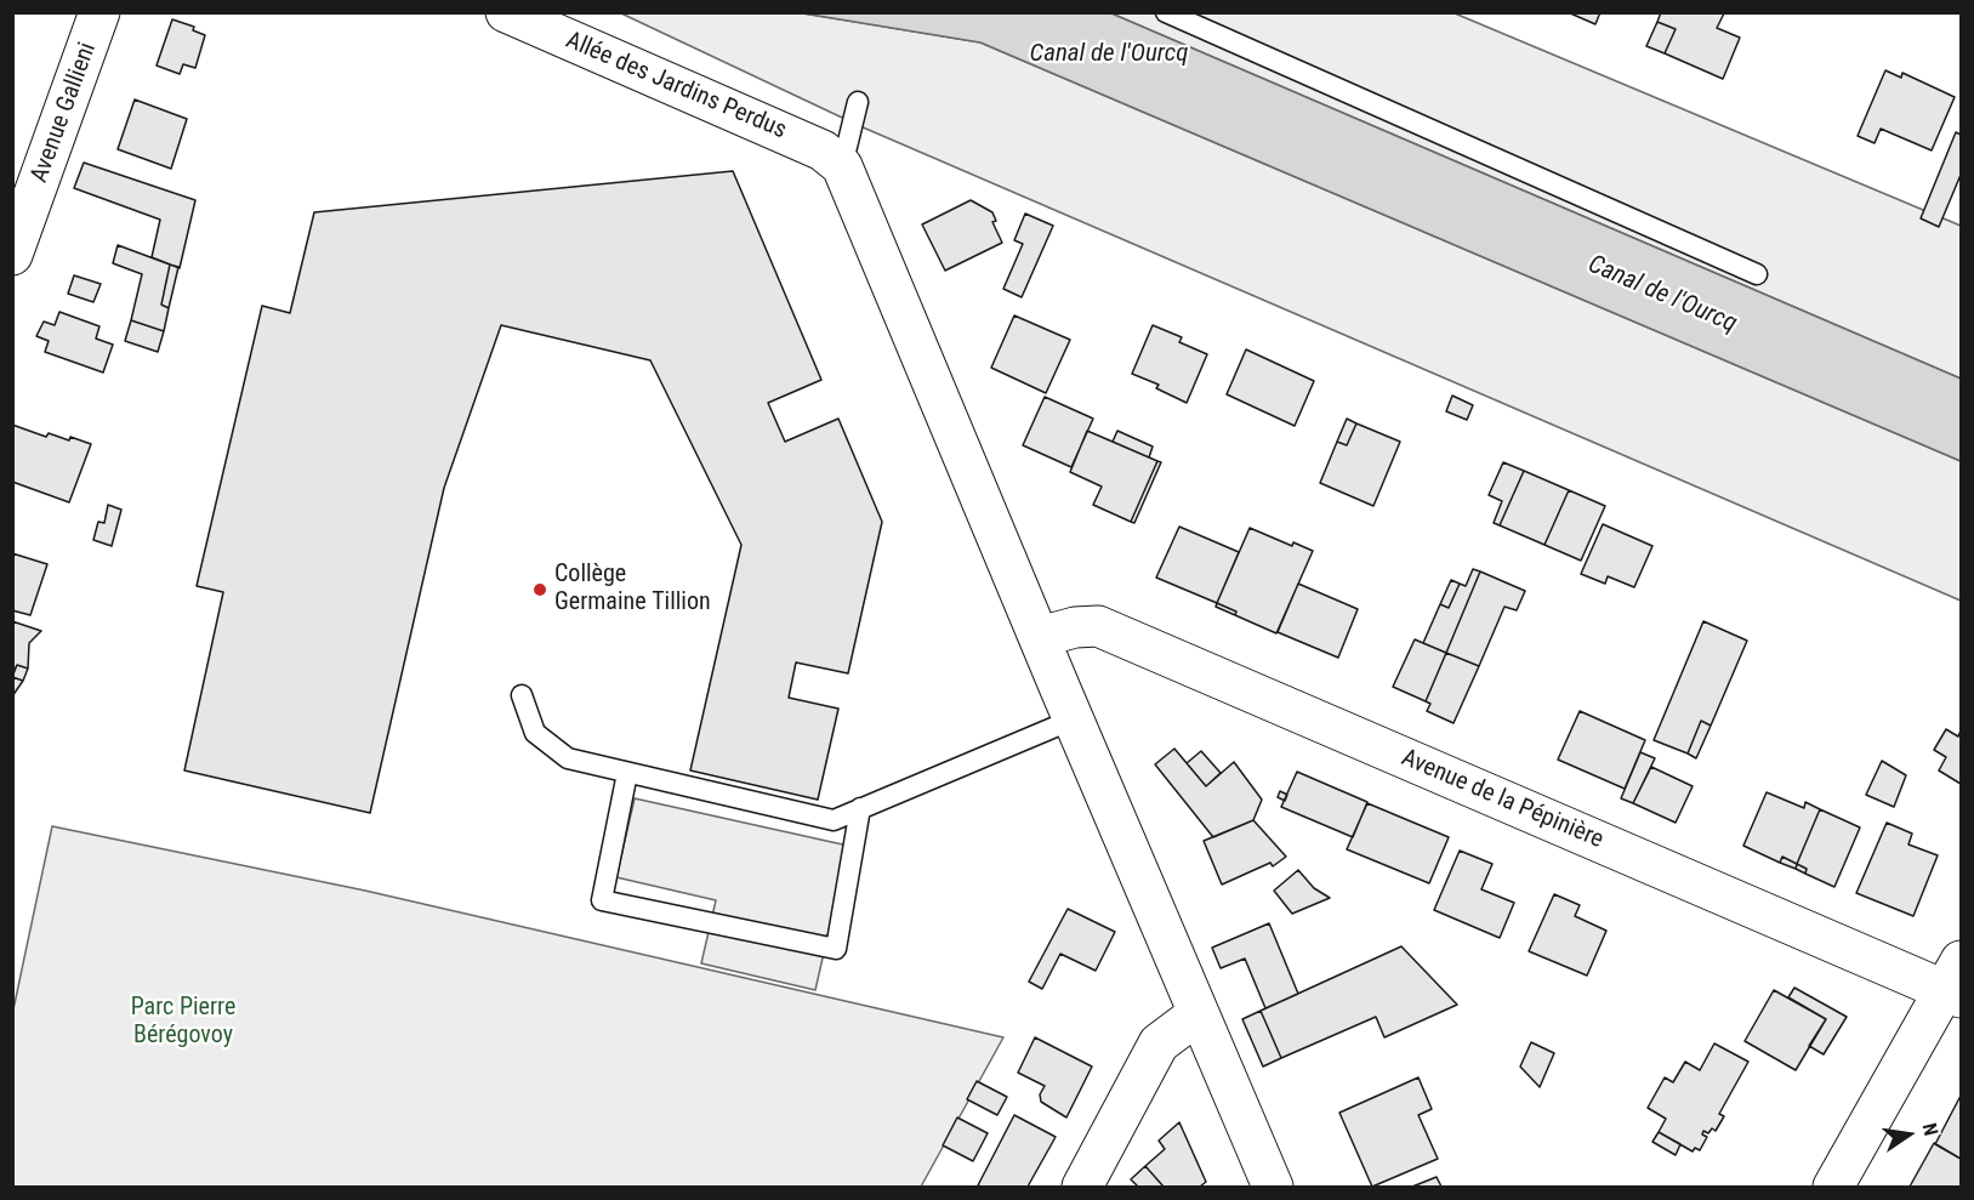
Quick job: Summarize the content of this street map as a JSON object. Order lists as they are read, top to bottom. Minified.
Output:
{"streets":{"street":["Allée des Jardins Perdus","Avenue Gallieni","Avenue de la Pépinière"]},"water":["Canal de l'Ourcq"],"parks":["Parc Pierre Bérégovoy"],"places":["Collège Germaine Tillion"],"north":"right"}
